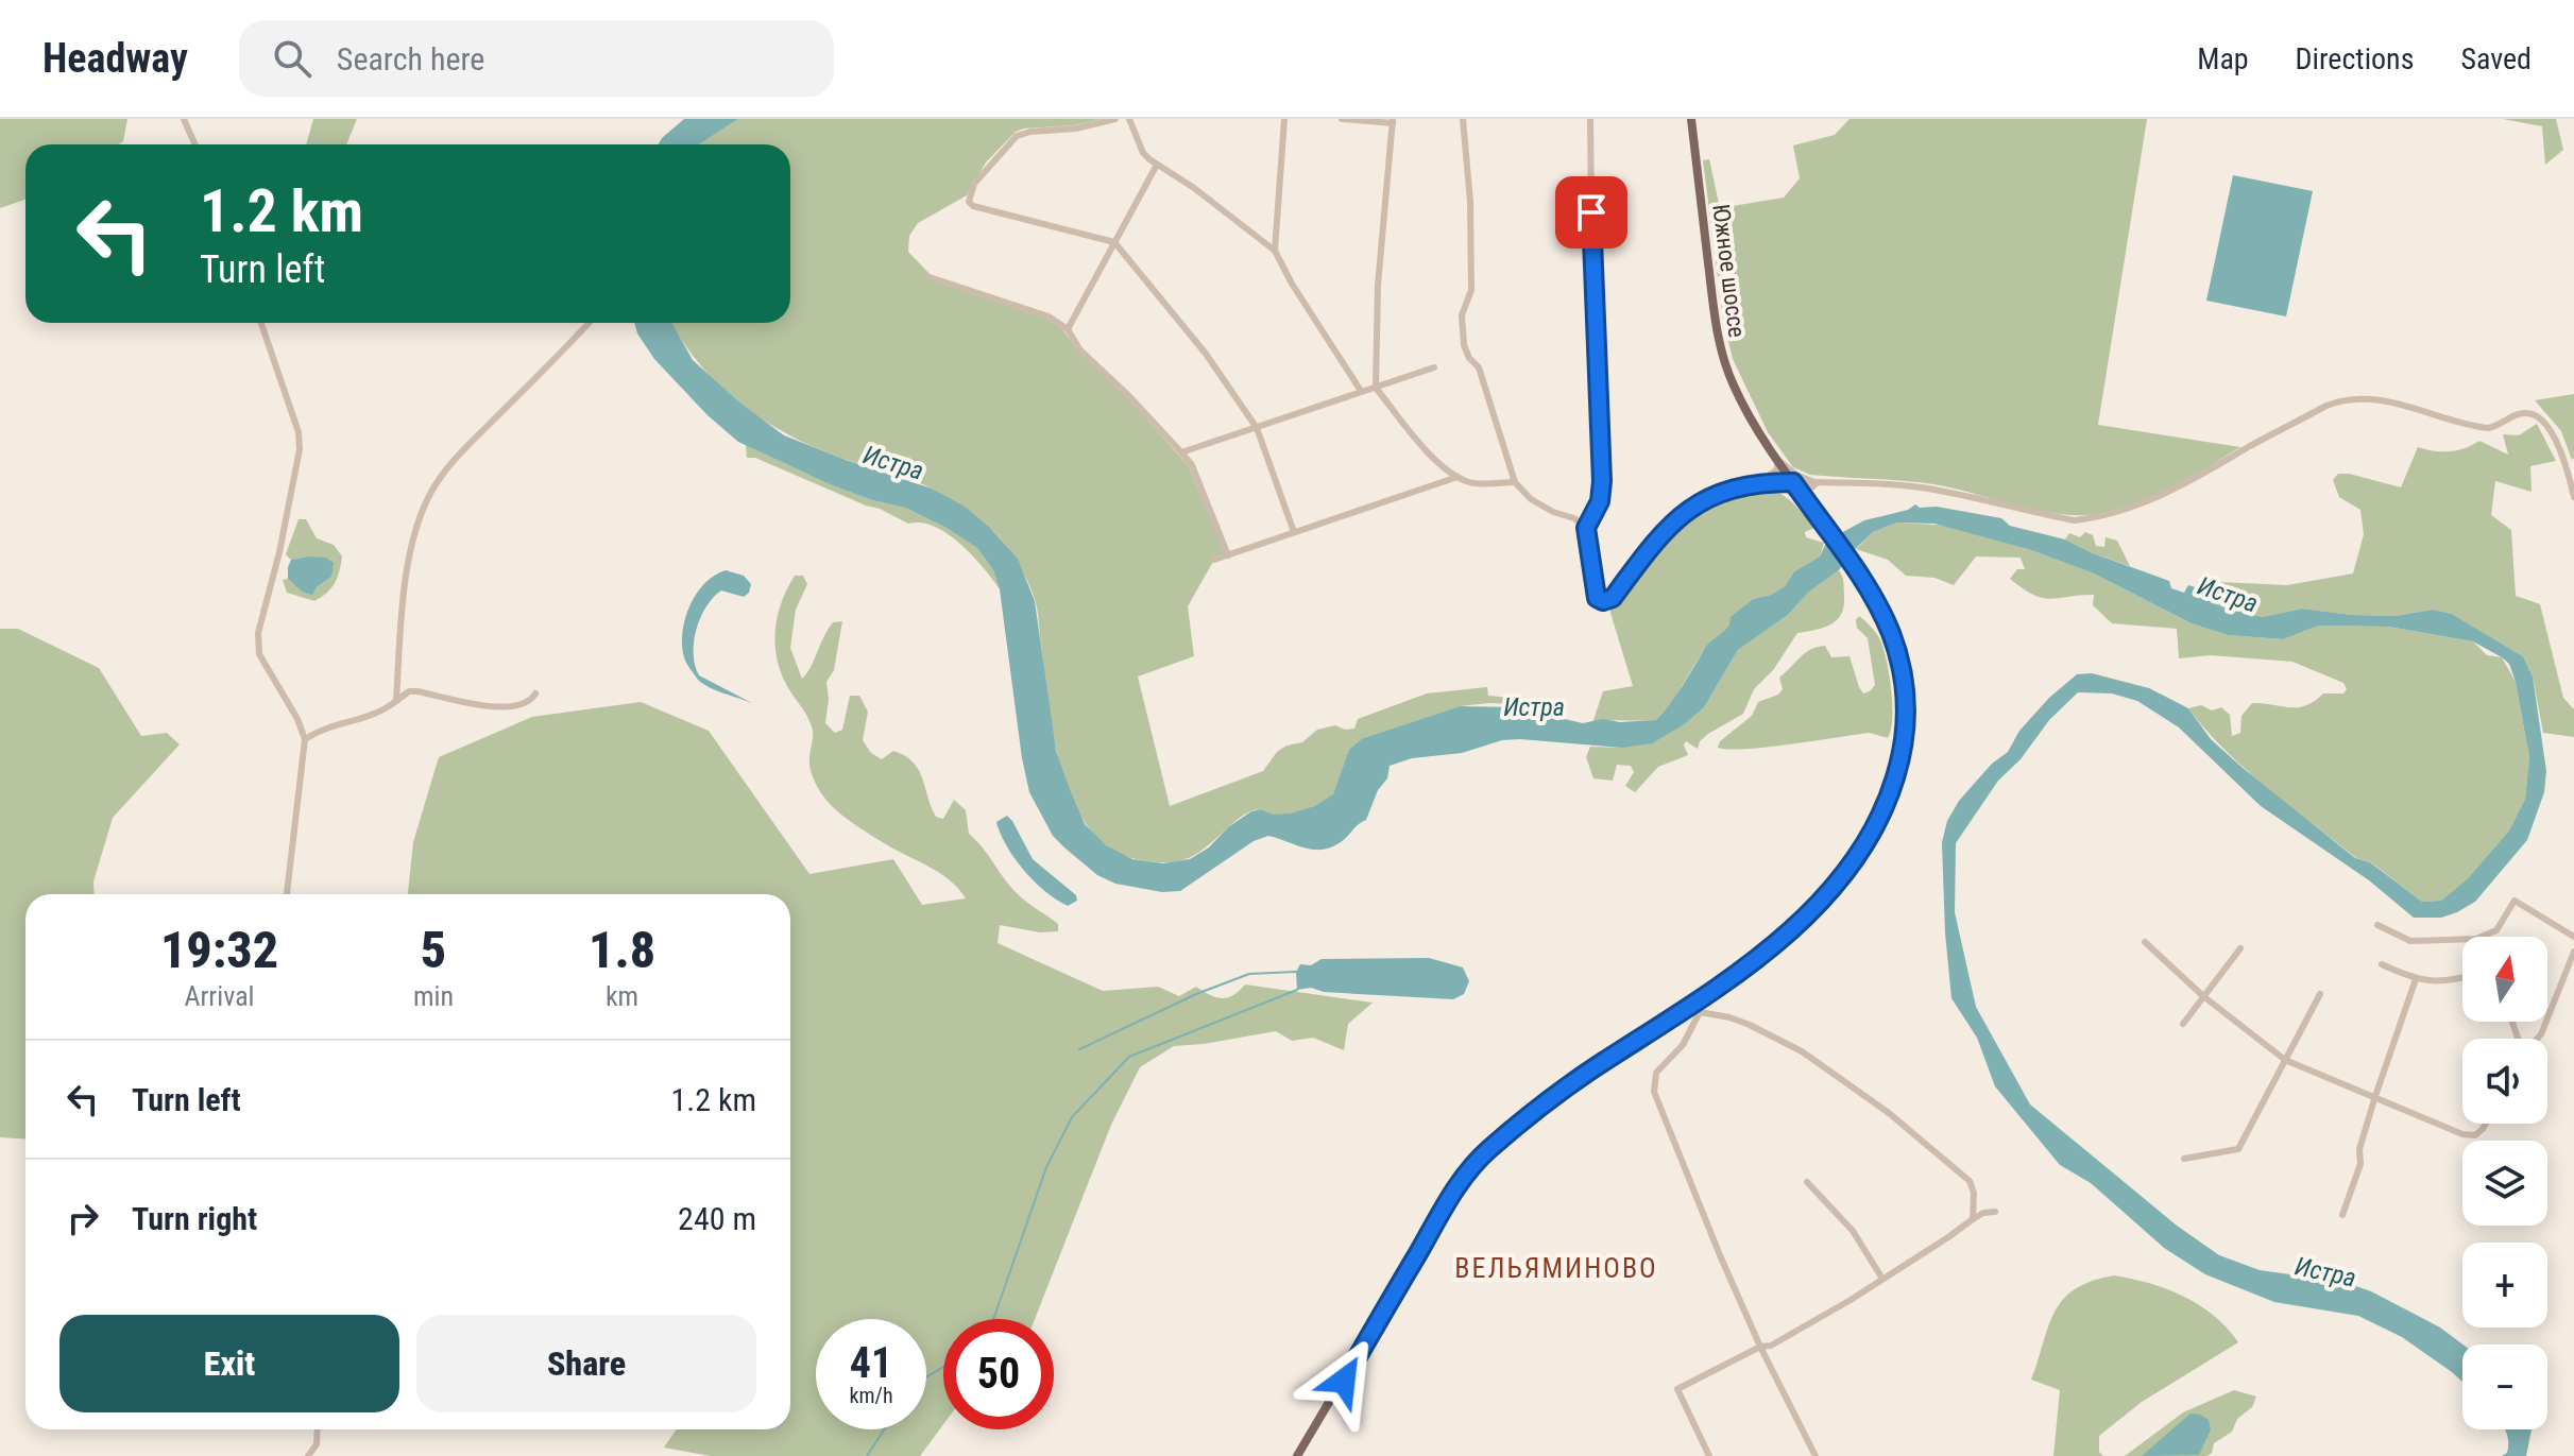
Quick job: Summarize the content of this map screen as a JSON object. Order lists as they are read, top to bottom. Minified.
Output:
{"streets":{"main road":["Южное шоссе"]},"districts":["ВЕЛЬЯМИНОВО"],"water":["Истра"],"north":"top","page":{"header":"Headway","search":"Search here","nav":["Map","Directions","Saved"],"turn":["1.2 km","Turn left"],"eta":["19:32","Arrival","5","min","1.8","km"],"map_buttons":["+","−"],"list":[{"name":"Turn left","value":"1.2 km"},{"name":"Turn right","value":"240 m"}],"buttons":["Exit","Share"],"speed":"41 km/h","limit":"50"}}
